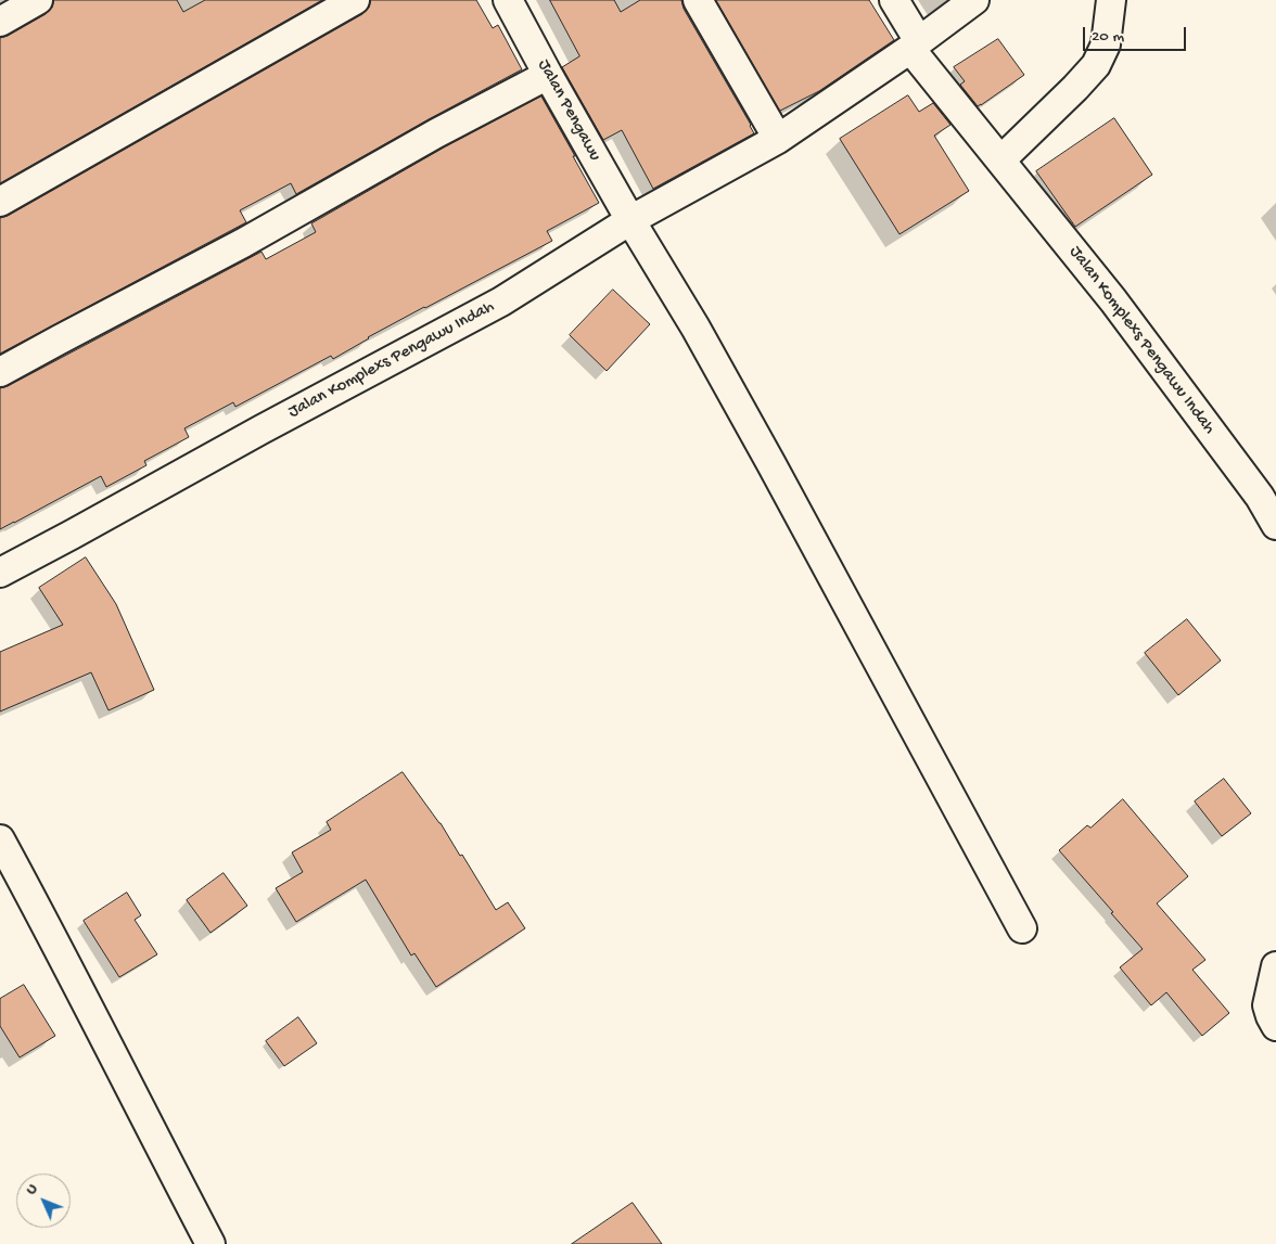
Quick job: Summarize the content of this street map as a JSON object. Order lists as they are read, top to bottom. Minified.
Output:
{"streets":{"street":["Jalan Pengawu","Jalan Komplexs Pengawu Indah"]},"crossings":[["Jalan Pengawu","Jalan Komplexs Pengawu Indah"]],"scale_bar":"20 m","north":"top left"}
